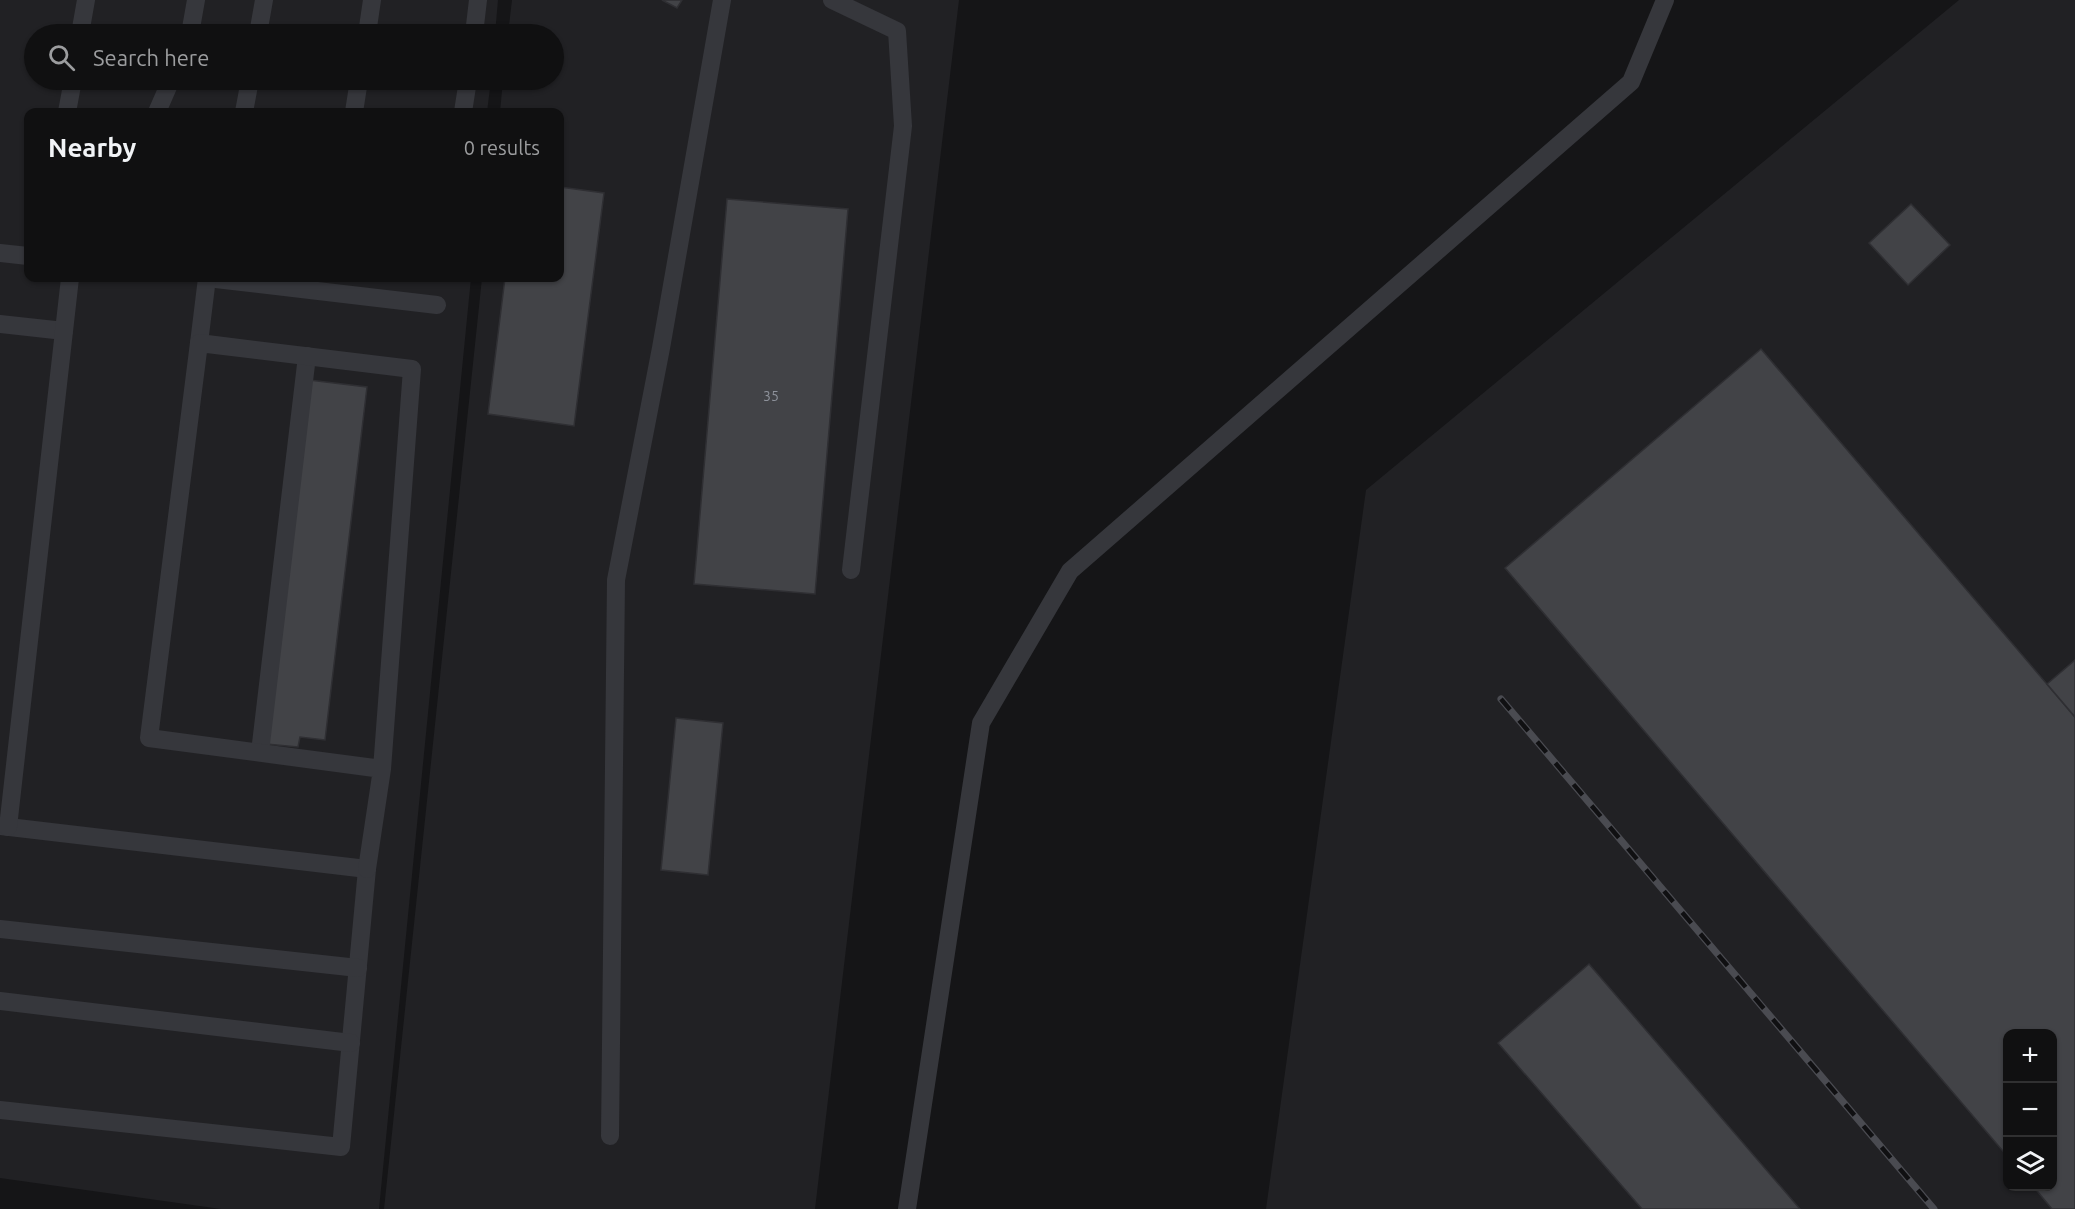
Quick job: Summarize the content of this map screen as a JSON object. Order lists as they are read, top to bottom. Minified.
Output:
{"house_numbers":["35"],"page":{"search":"Search here","heading":["Nearby","0 results"],"map_buttons":["+","−"]}}
